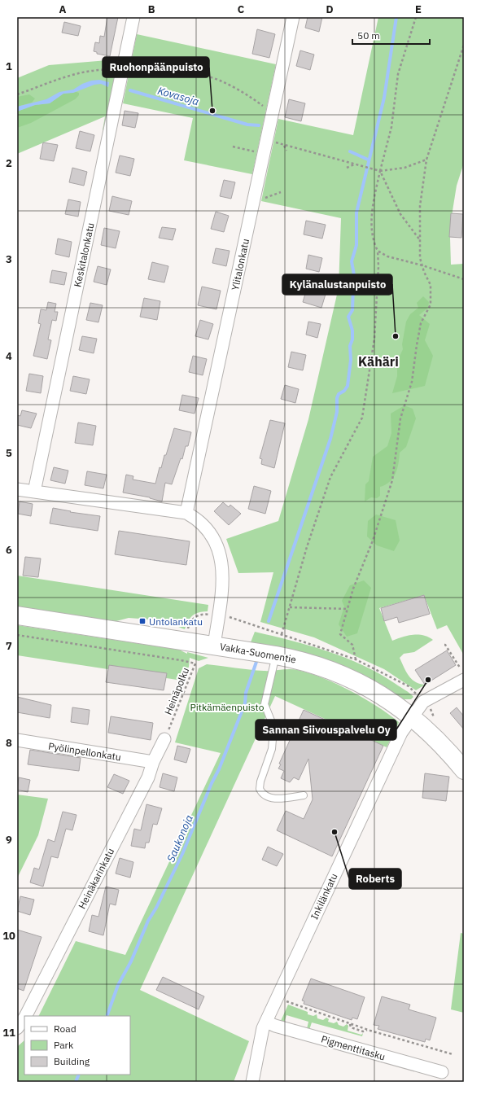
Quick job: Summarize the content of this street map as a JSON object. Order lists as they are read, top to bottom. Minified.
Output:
{"streets":{"street":["Keskitalonkatu","Ylitalonkatu","Vakka-Suomentie","Pyölinpellonkatu","Heinäkarinkatu","Inkilänkatu","Pigmenttitasku"],"path":["Heinäpolku"]},"crossings":[["Vakka-Suomentie","Inkilänkatu"],["Heinäpolku","Heinäkarinkatu"],["Pyölinpellonkatu","Heinäkarinkatu"],["Inkilänkatu","Pigmenttitasku"]],"districts":["Kähäri"],"water":["Kovasoja","Saukonoja"],"parks":["Pitkämäenpuisto"],"places":{"other":["Ruohonpäänpuisto","Kylänalustanpuisto","Sannan Siivouspalvelu Oy","Roberts"],"transit":["Untolankatu"]},"legend":["Road","Park","Building"],"scale_bar":"50 m","grid":{"columns":["A","B","C","D","E"],"rows":["1","2","3","4","5","6","7","8","9","10","11"]}}
